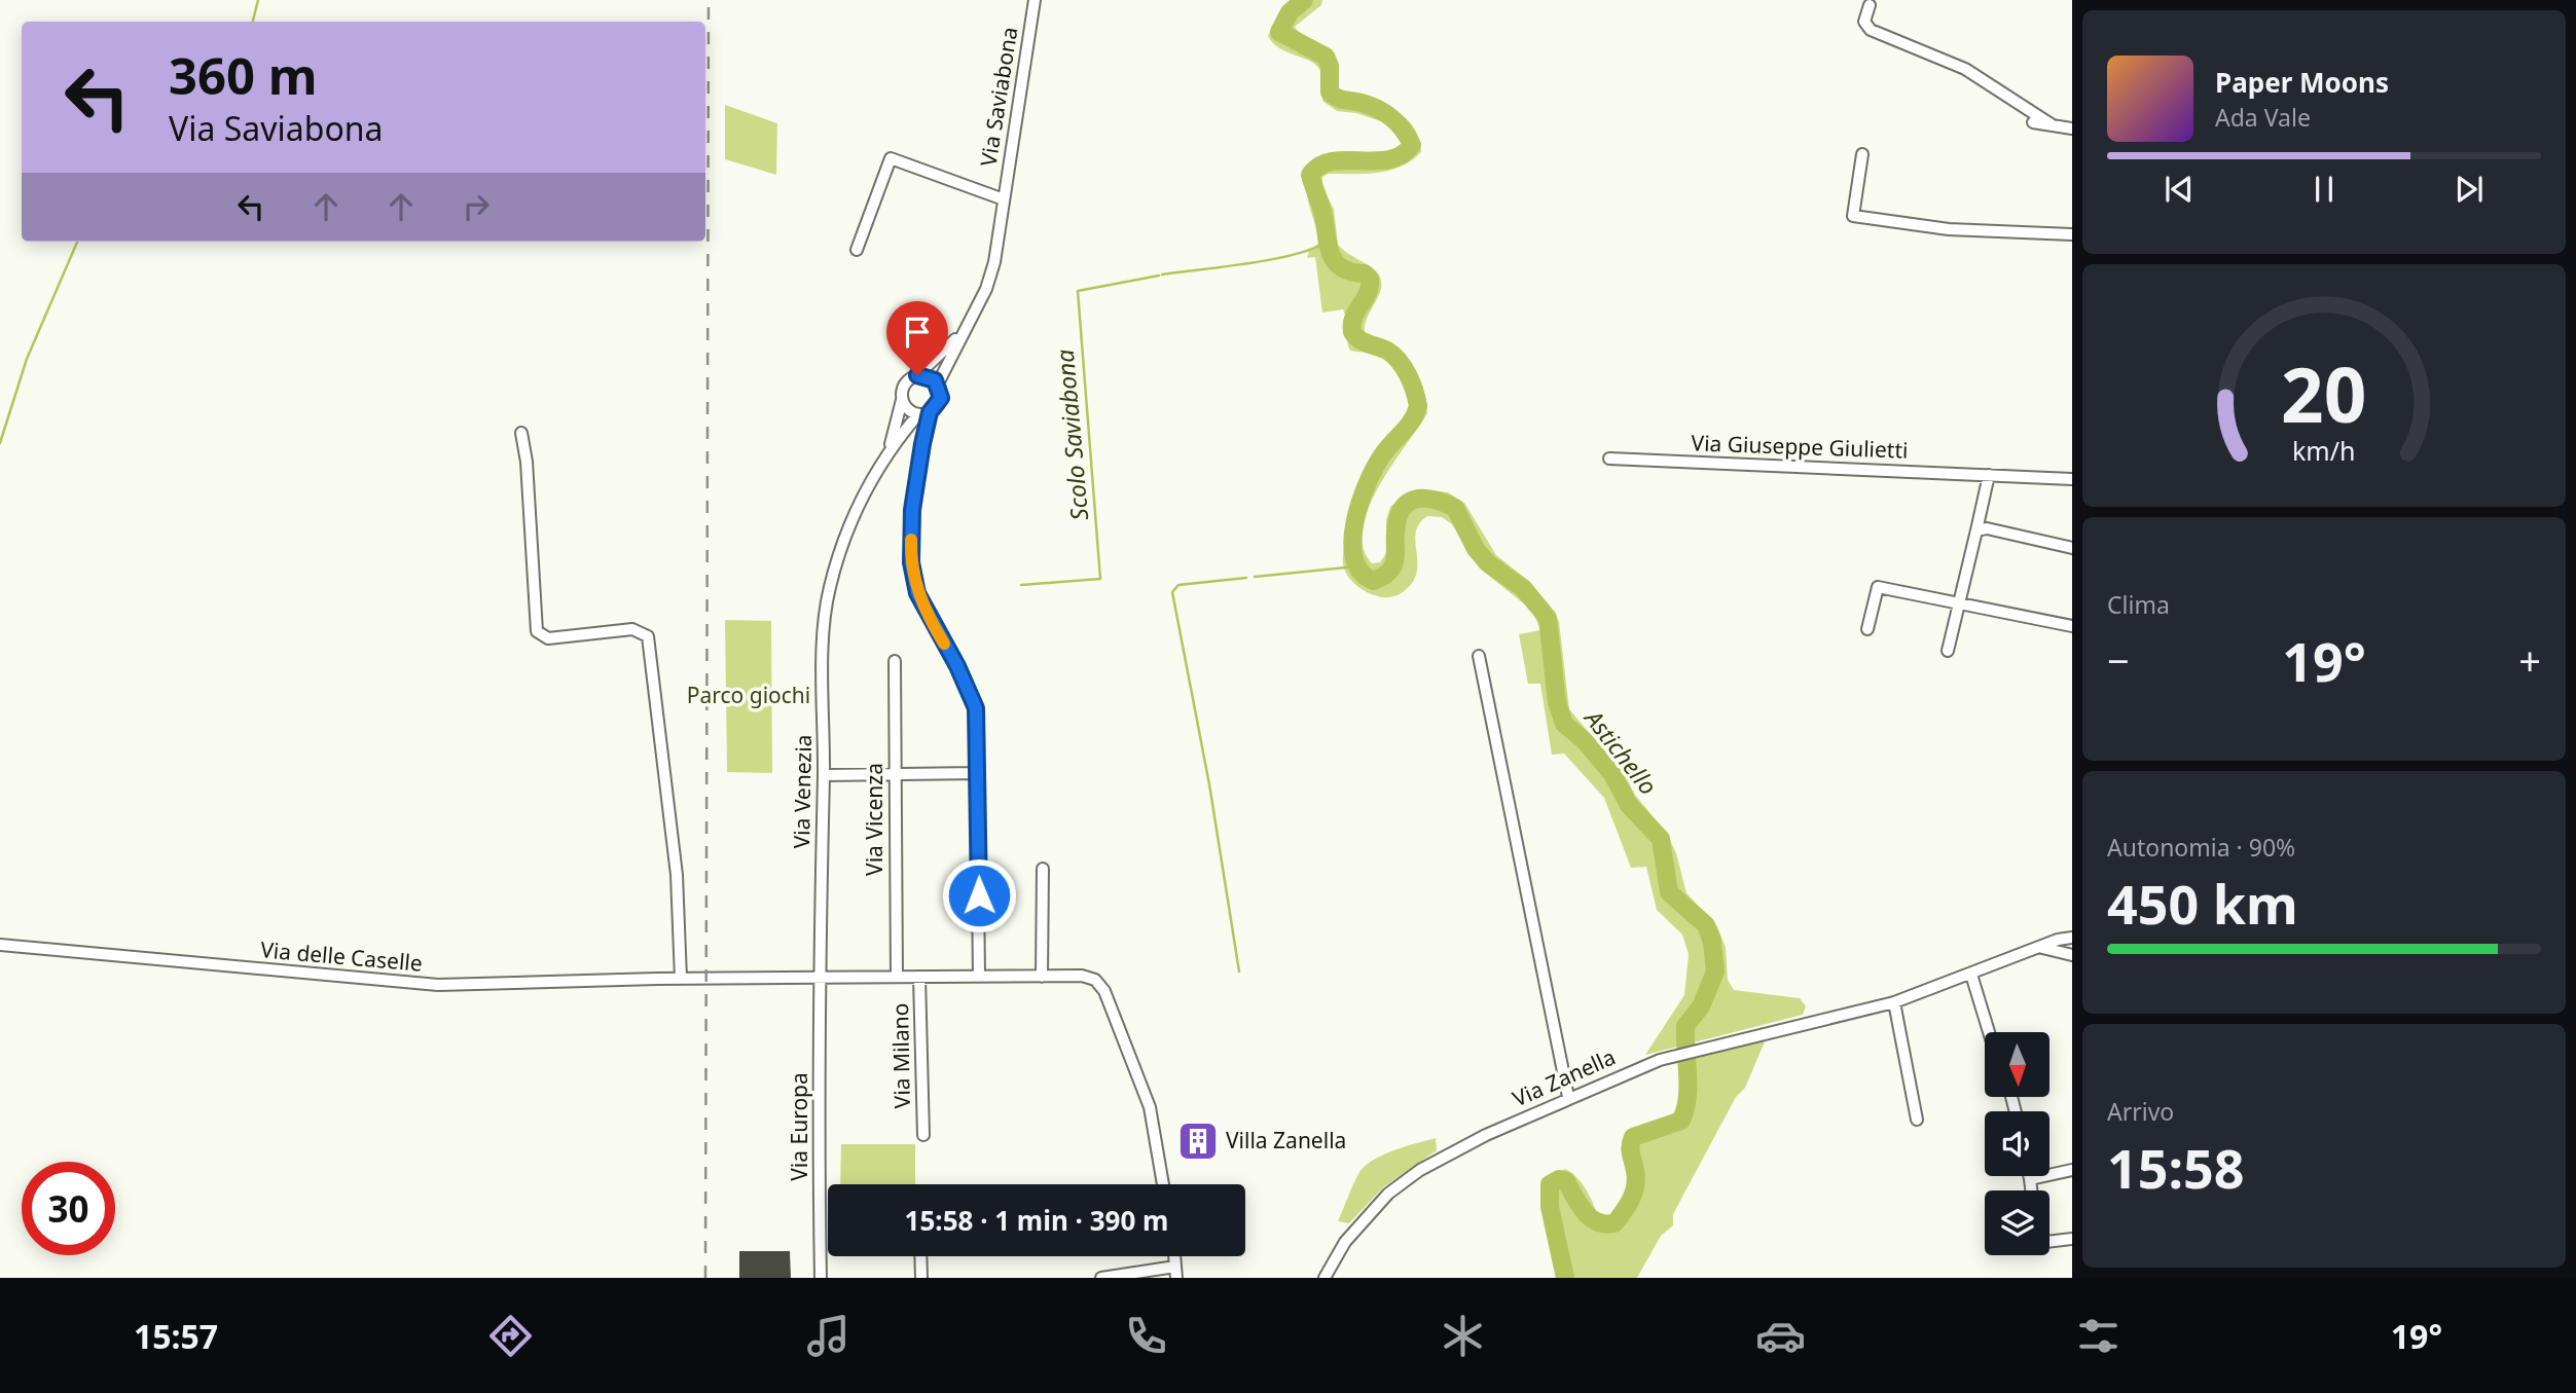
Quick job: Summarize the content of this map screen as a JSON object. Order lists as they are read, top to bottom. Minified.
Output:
{"streets":{"street":["Via Saviabona","Via Giuseppe Giulietti","Via Venezia","Via Vicenza","Via delle Caselle","Via Milano","Via Zanella","Via Europa"]},"crossings":[["Via Saviabona","Via Venezia"],["Via Venezia","Via delle Caselle"],["Via Venezia","Via Europa"],["Via Vicenza","Via delle Caselle"],["Via delle Caselle","Via Milano"],["Via delle Caselle","Via Europa"]],"water":["Scolo Saviabona","Astichello"],"parks":["Parco giochi"],"places":{"building":["Villa Zanella"]},"north":"bottom","page":{"turn":["360 m","Via Saviabona"],"song":["Paper Moons","Ada Vale"],"tile":["Clima",["Autonomia · 90%","450 km"],["Arrivo","15:58"]],"heat":["−","19°","+"],"limit":"30","trip":"15:58 · 1 min · 390 m","tabs":["15:57","19°"],"gauge":["20","km/h"]}}
